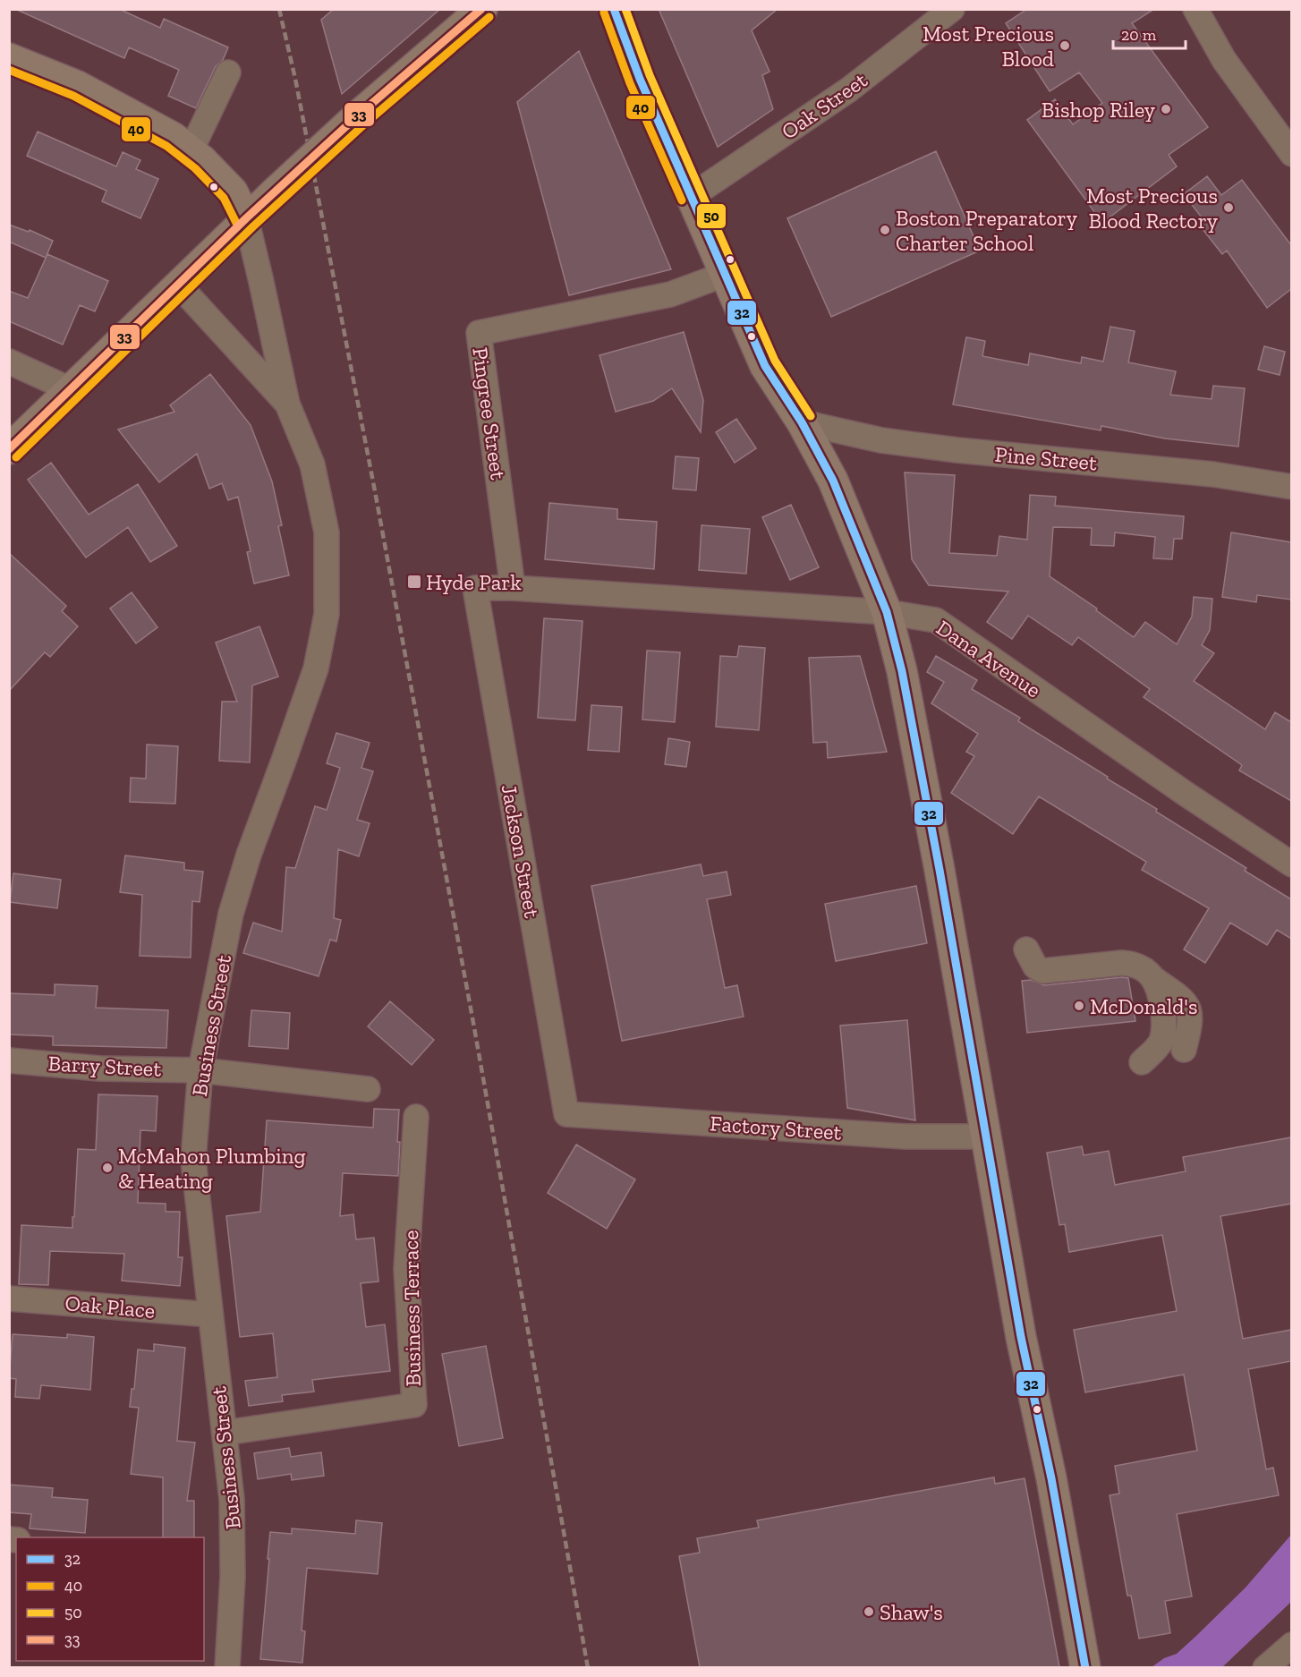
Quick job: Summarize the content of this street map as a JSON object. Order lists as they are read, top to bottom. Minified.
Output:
{"streets":{"street":["Oak Street","Pingree Street","Pine Street","Dana Avenue","Jackson Street","Business Street","Barry Street","Factory Street","Oak Place","Business Terrace"]},"crossings":[["Pingree Street","Dana Avenue"],["Dana Avenue","Jackson Street"],["Jackson Street","Factory Street"],["Business Street","Barry Street"],["Business Street","Oak Place"],["Business Street","Business Terrace"]],"places":{"other":["Most Precious Blood","Bishop Riley","Most Precious Blood Rectory","Boston Preparatory Charter School","McDonald's","McMahon Plumbing & Heating","Shaw's"],"transit":["Hyde Park"]},"lines":["transit line 32","transit line 50","transit line 33","transit line 40"],"legend":["32","40","50","33"],"scale_bar":"20 m"}
